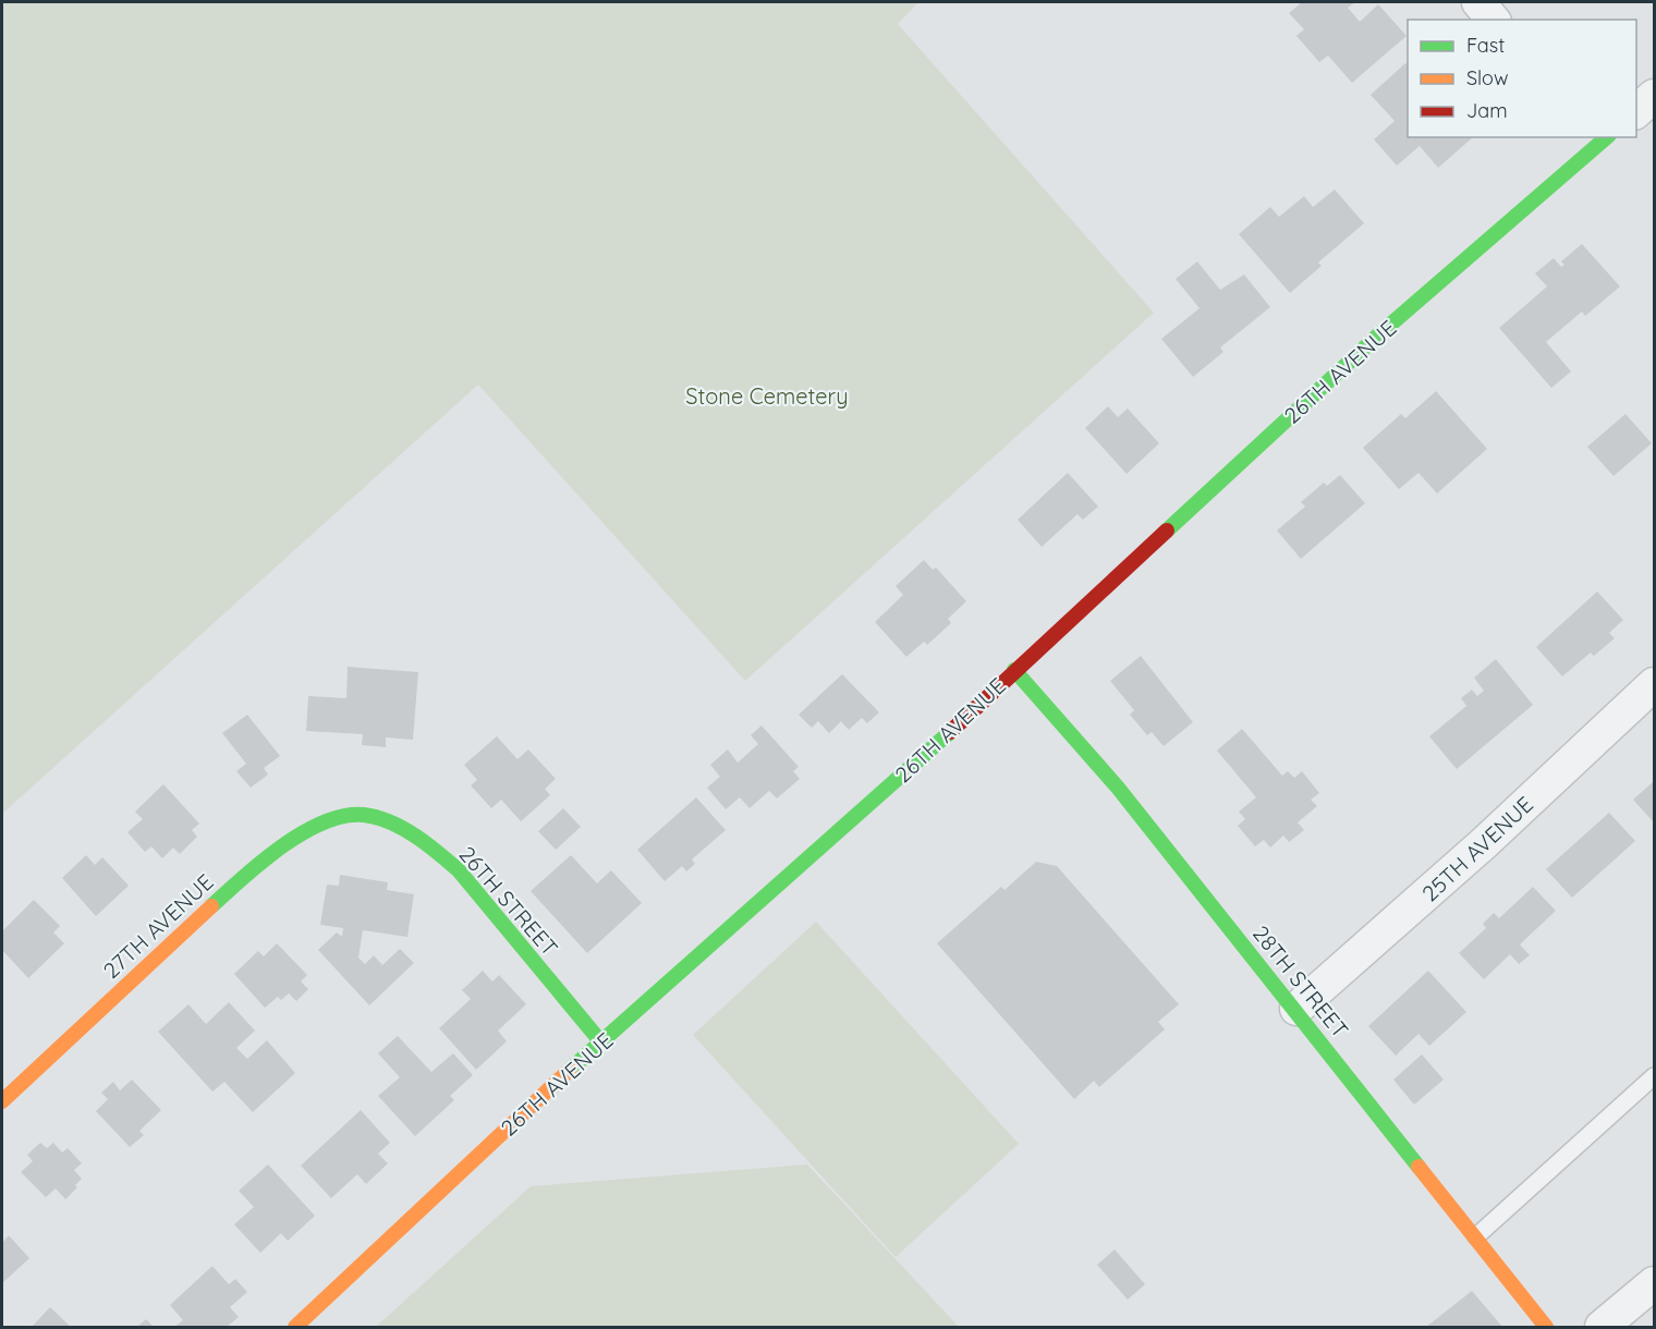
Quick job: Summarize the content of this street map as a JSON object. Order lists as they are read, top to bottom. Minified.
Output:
{"streets":{"street":["26TH AVENUE","25TH AVENUE","26TH STREET","27TH AVENUE","28TH STREET"]},"crossings":[["26TH AVENUE","26TH STREET"],["26TH AVENUE","28TH STREET"],["25TH AVENUE","28TH STREET"],["26TH STREET","27TH AVENUE"]],"parks":["Stone Cemetery"],"legend":["Fast","Slow","Jam"]}
